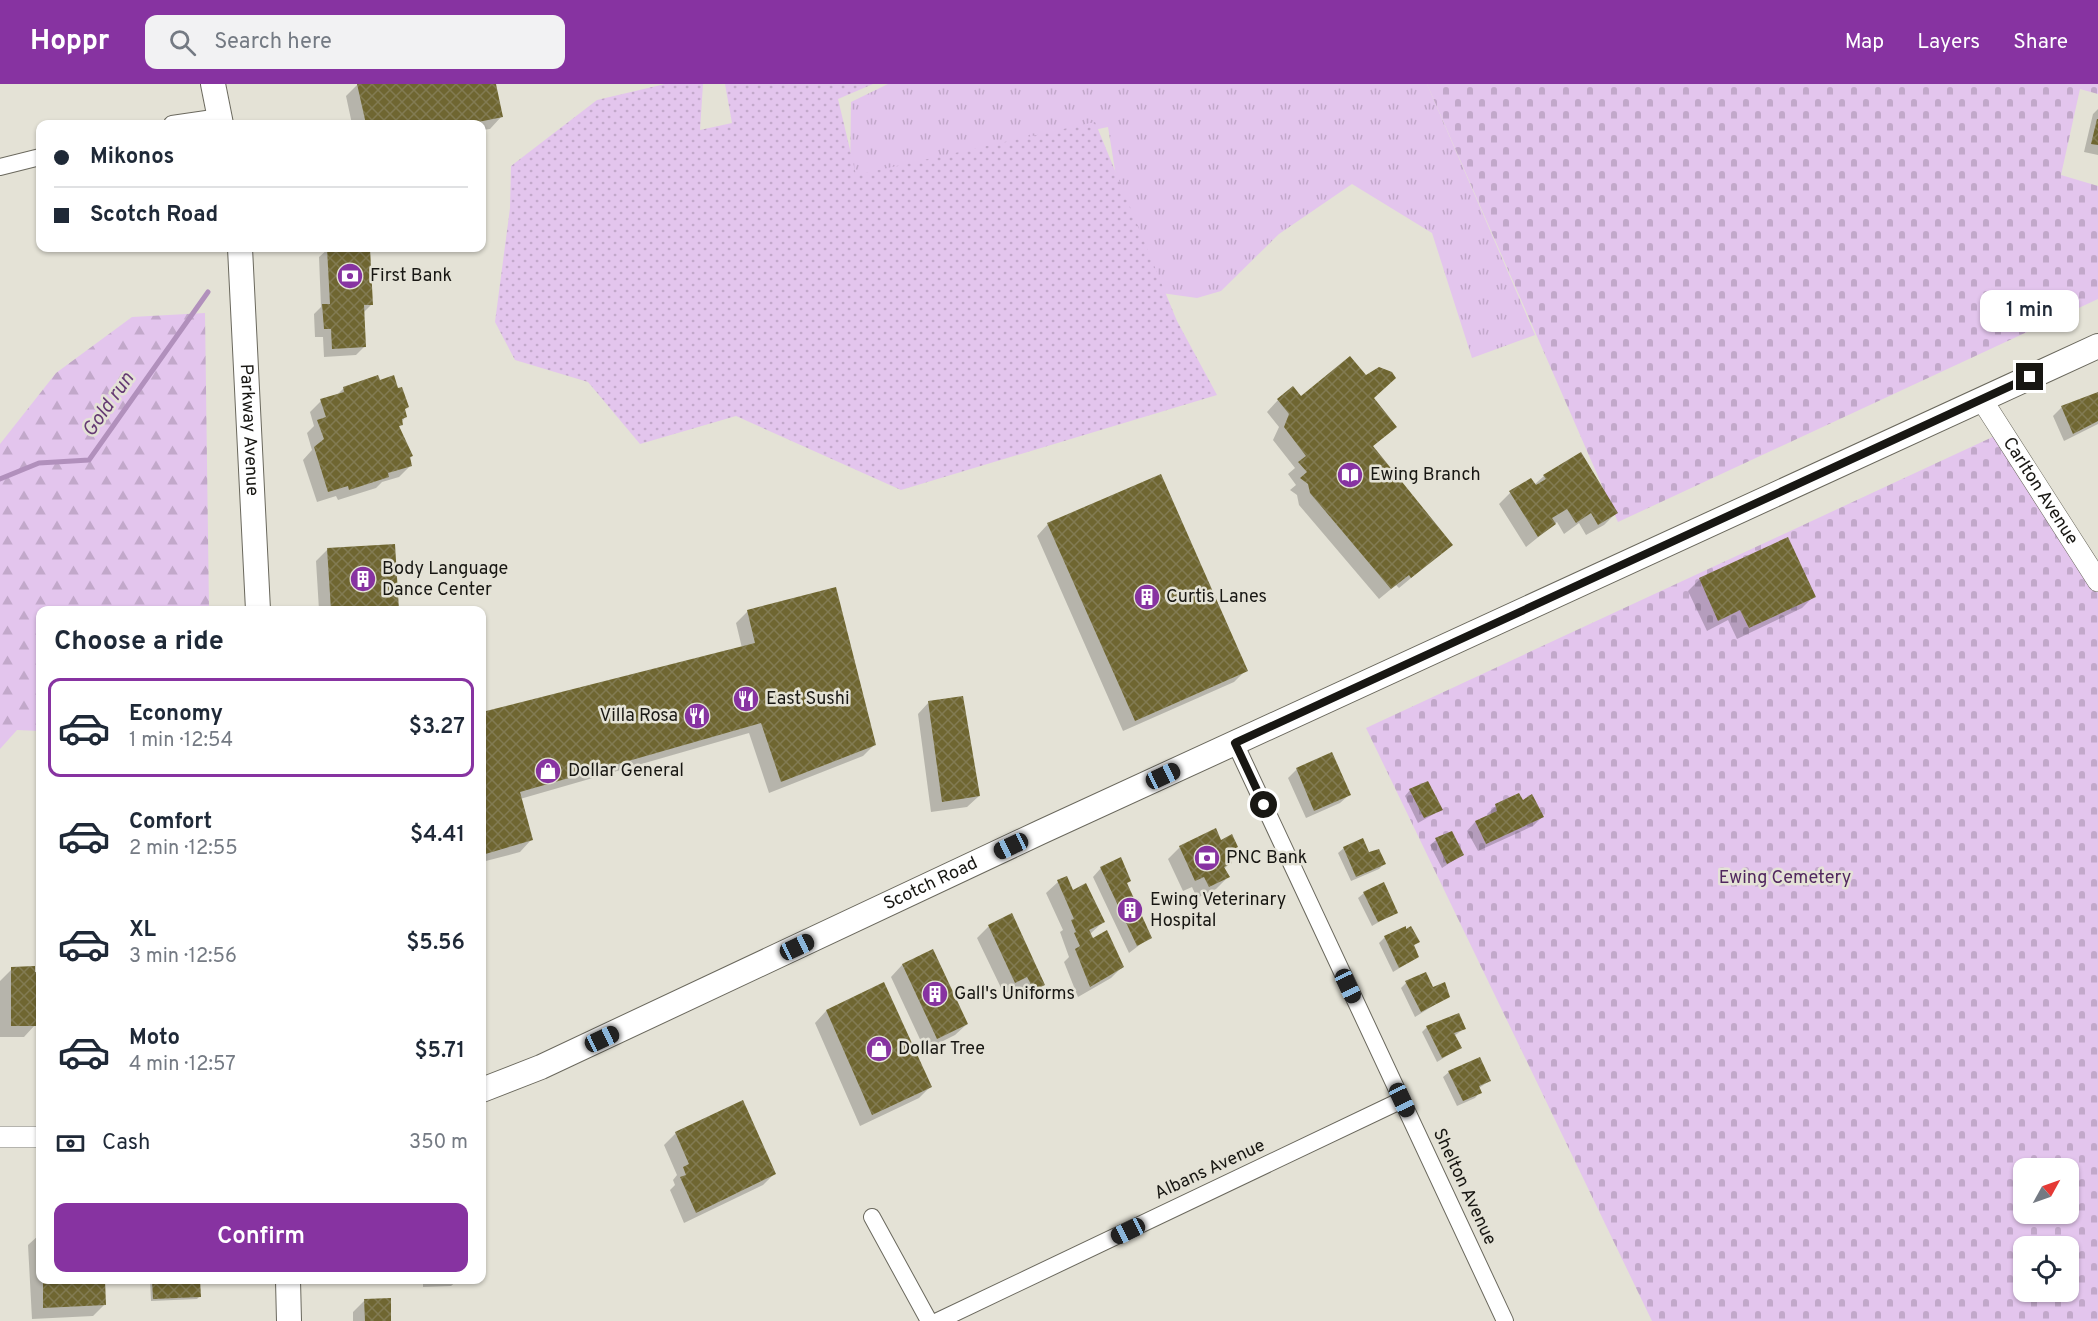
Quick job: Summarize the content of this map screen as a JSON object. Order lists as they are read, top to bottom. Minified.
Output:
{"streets":{"main road":["Parkway Avenue","Scotch Road"],"street":["Carlton Avenue","Albans Avenue","Shelton Avenue"]},"crossings":[["Carlton Avenue","Scotch Road"],["Scotch Road","Shelton Avenue"],["Albans Avenue","Shelton Avenue"]],"water":["Gold run"],"parks":["Ewing Cemetery"],"places":{"bank":["First Bank","PNC Bank"],"library":["Ewing Branch"],"building":["Body Language Dance Center","Curtis Lanes","Ewing Veterinary Hospital","Gall's Uniforms"],"restaurant":["East Sushi","Villa Rosa"],"shop":["Dollar General","Dollar Tree"]},"north":"top right","page":{"header":"Hoppr","search":"Search here","nav":["Map","Layers","Share"],"banner":["Mikonos","Scotch Road"],"bubble":"1 min","heading":"Choose a ride","list":[{"name":"Economy","note":"1 min · 12:54","value":"$3.27"},{"name":"Comfort","note":"2 min · 12:55","value":"$4.41"},{"name":"XL","note":"3 min · 12:56","value":"$5.56"},{"name":"Moto","note":"4 min · 12:57","value":"$5.71"}],"pay":["Cash","350 m"],"buttons":"Confirm"}}
